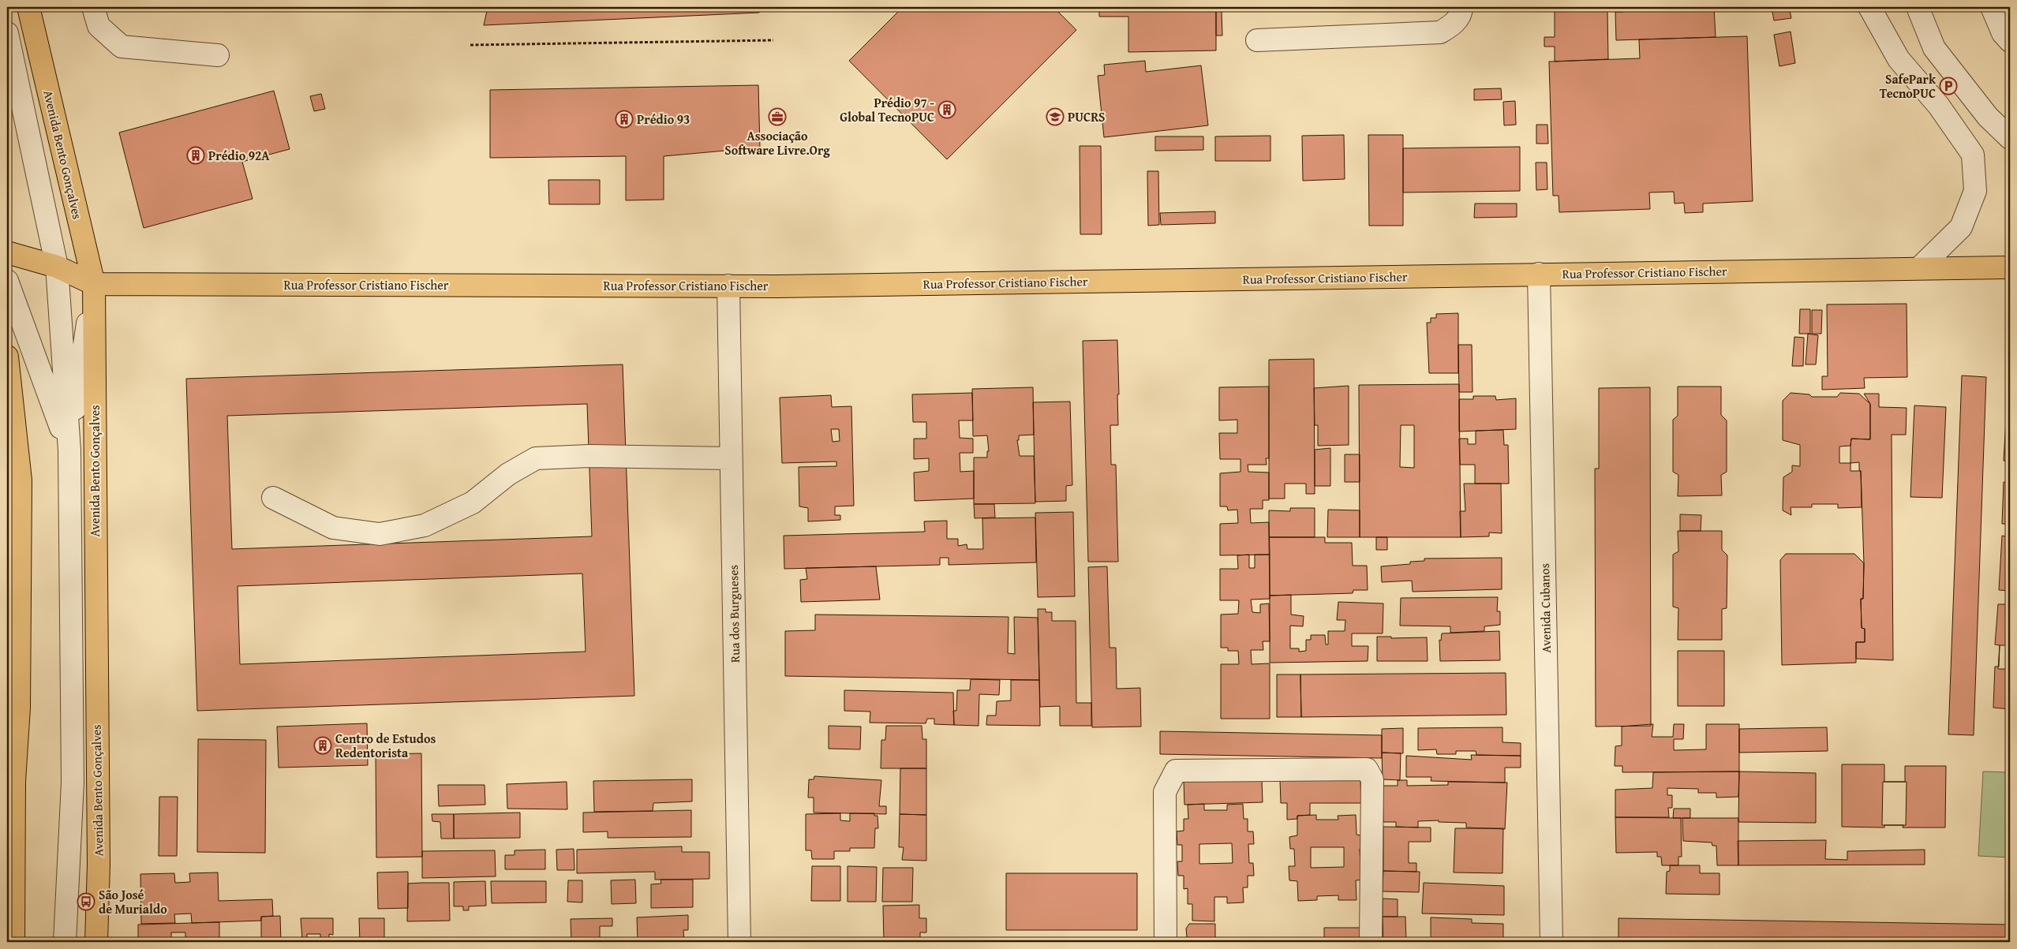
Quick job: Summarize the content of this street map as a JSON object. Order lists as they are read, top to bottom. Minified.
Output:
{"streets":{"main road":["Avenida Bento Gonçalves","Rua Professor Cristiano Fischer"],"street":["Avenida Cubanos","Rua dos Burgueses"]},"crossings":[["Avenida Bento Gonçalves","Rua Professor Cristiano Fischer"],["Rua Professor Cristiano Fischer","Avenida Cubanos"],["Rua Professor Cristiano Fischer","Rua dos Burgueses"]],"places":{"parking":["SafePark TecnoPUC"],"building":["Prédio 97 - Global TecnoPUC","Prédio 93","Prédio 92A","Centro de Estudos Redentorista"],"office":["Associação Software Livre.Org"],"school or university":["PUCRS"],"bus stop":["São José de Murialdo"]}}
